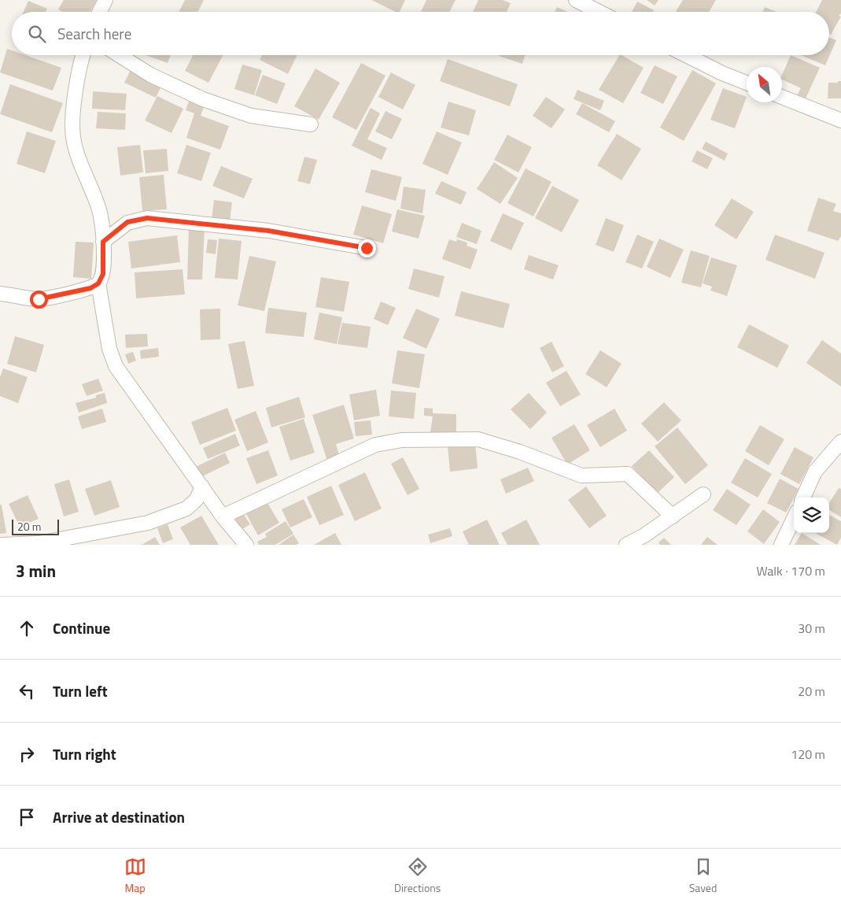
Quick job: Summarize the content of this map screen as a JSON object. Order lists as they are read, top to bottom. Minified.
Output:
{"scale_bar":"20 m","north":"top left","page":{"search":"Search here","scale":"20 m","heading":["3 min","Walk · 170 m"],"list":[["Continue","30 m"],["Turn left","20 m"],["Turn right","120 m"],"Arrive at destination"],"nav":["Map","Directions","Saved"]}}
